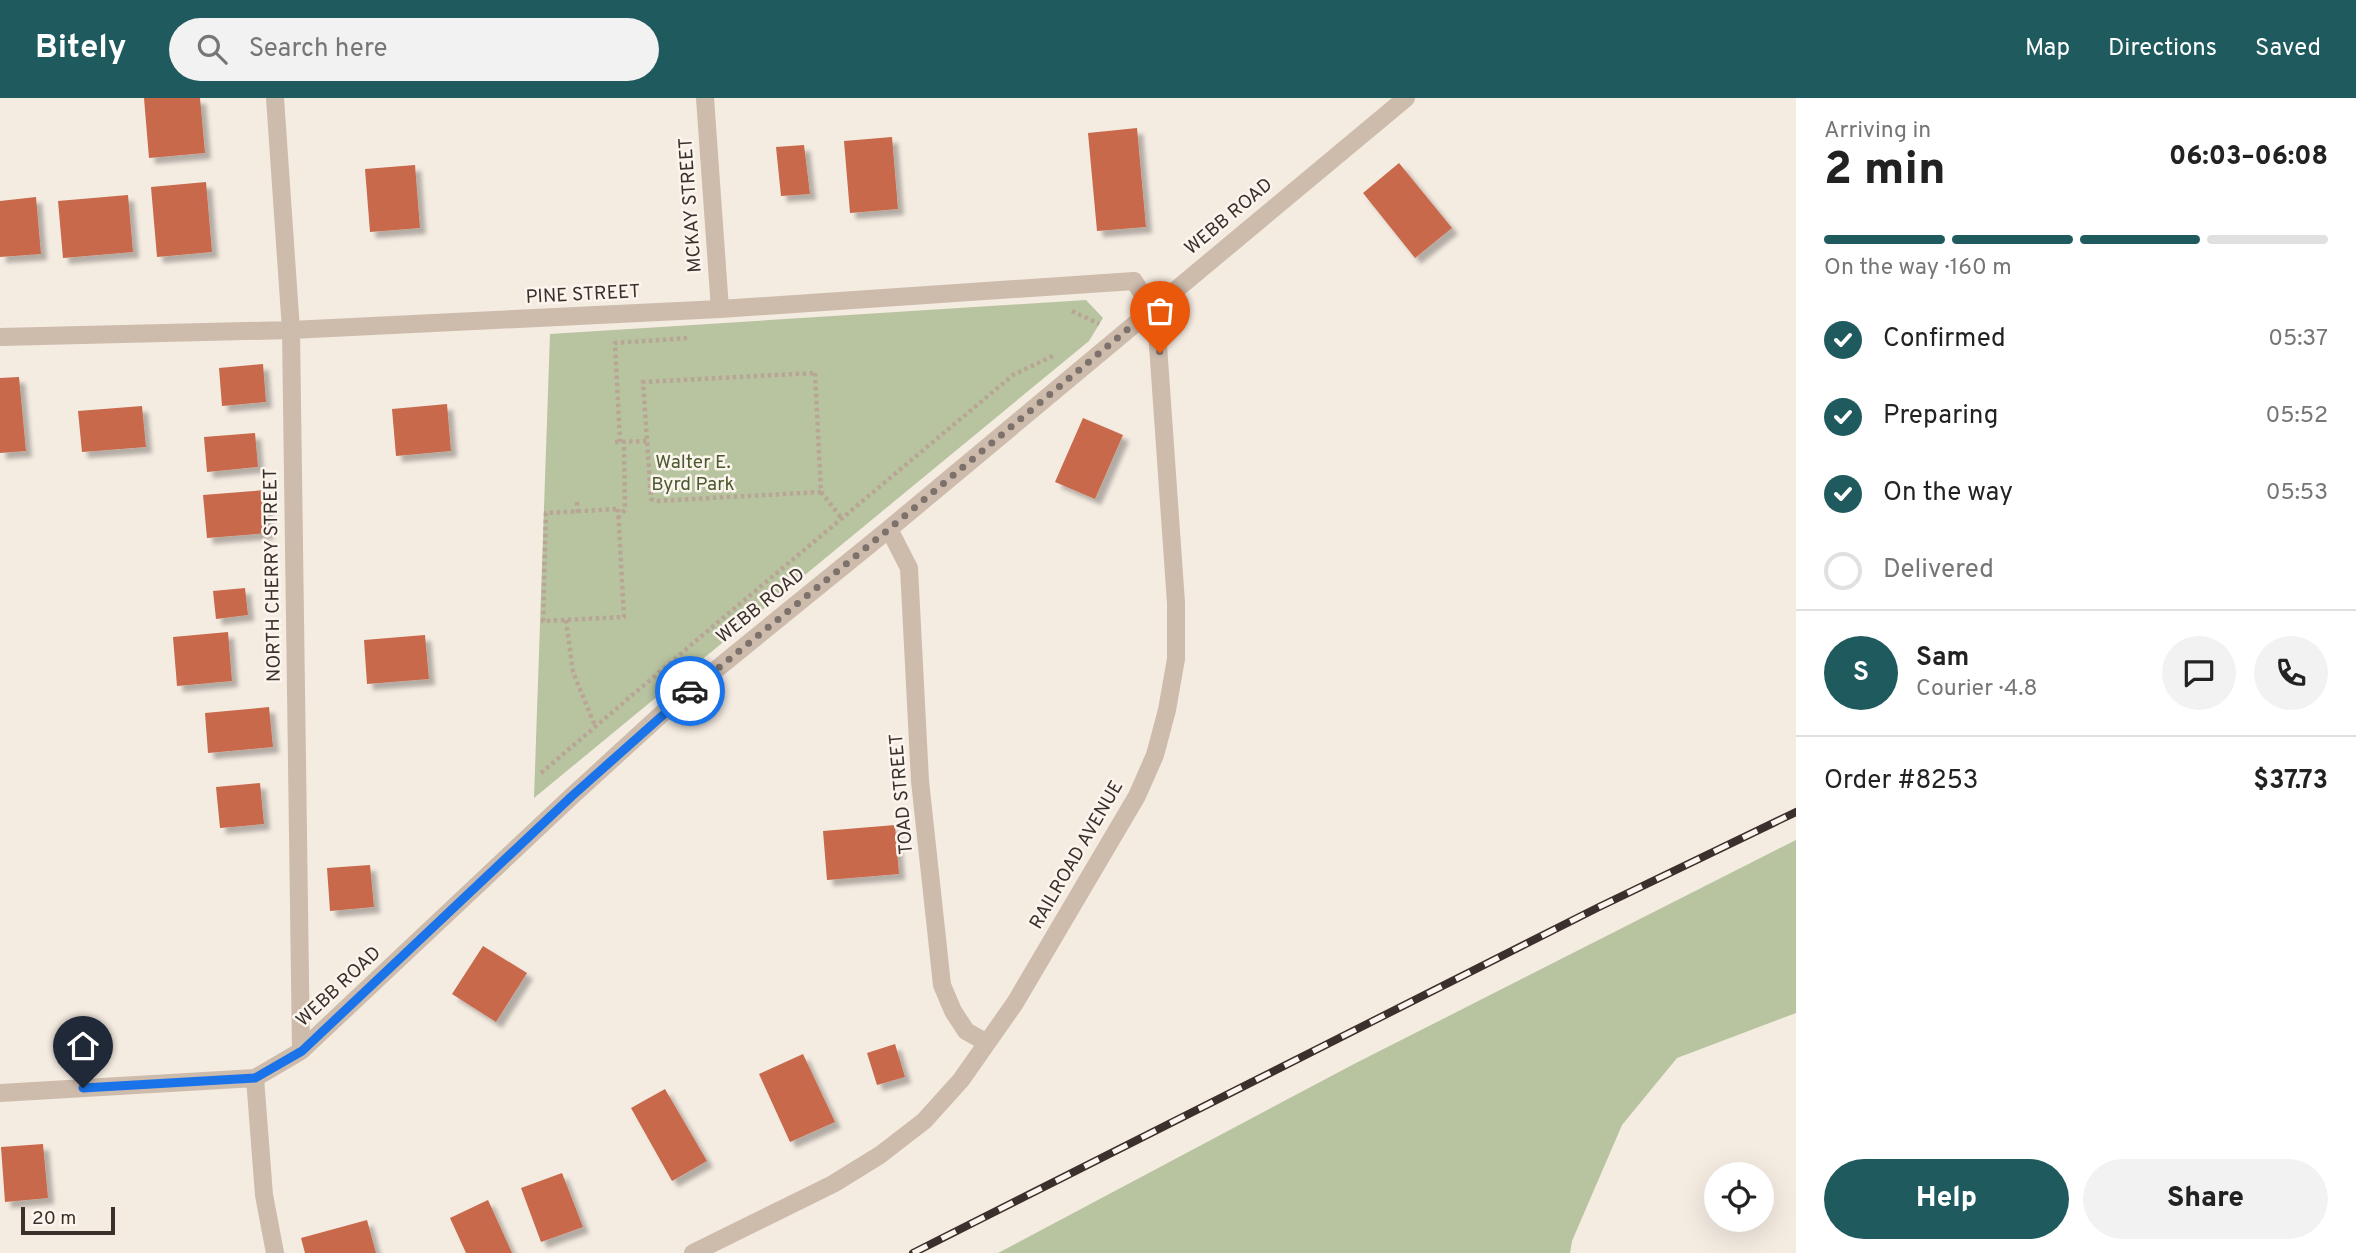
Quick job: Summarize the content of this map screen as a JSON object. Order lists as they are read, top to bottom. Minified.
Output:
{"streets":{"street":["MCKAY STREET","WEBB ROAD","PINE STREET","NORTH CHERRY STREET","TOAD STREET","RAILROAD AVENUE"]},"crossings":[["MCKAY STREET","PINE STREET"],["WEBB ROAD","PINE STREET"],["WEBB ROAD","NORTH CHERRY STREET"],["WEBB ROAD","TOAD STREET"],["WEBB ROAD","RAILROAD AVENUE"],["PINE STREET","NORTH CHERRY STREET"],["PINE STREET","RAILROAD AVENUE"],["TOAD STREET","RAILROAD AVENUE"]],"parks":["Walter E. Byrd Park"],"scale_bar":"20 m","page":{"header":"Bitely","search":"Search here","nav":["Map","Directions","Saved"],"heading":["2 min","Arriving in","06:03–06:08"],"panel":["Sam","Courier · 4.8","Order #8253","$37.73"],"bar":"On the way · 160 m","list":[["Confirmed","05:37"],["Preparing","05:52"],["On the way","05:53"],"Delivered"],"round":"S","buttons":["Help","Share"],"scale":"20 m"}}
